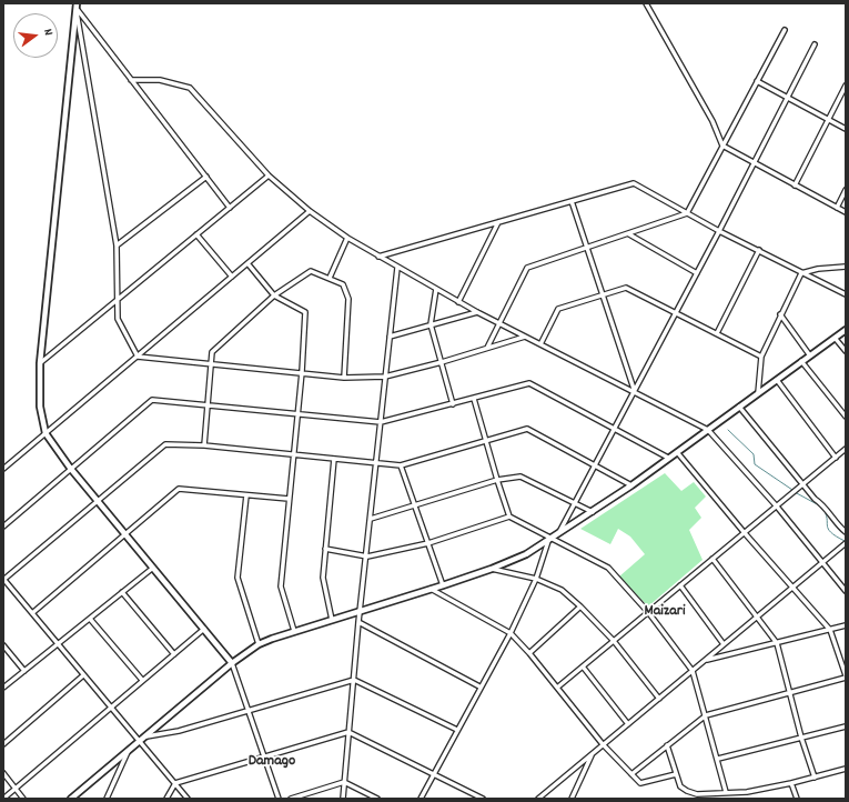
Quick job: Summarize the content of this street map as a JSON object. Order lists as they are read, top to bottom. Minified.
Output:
{"districts":["Maizari","Damago"],"north":"right"}
